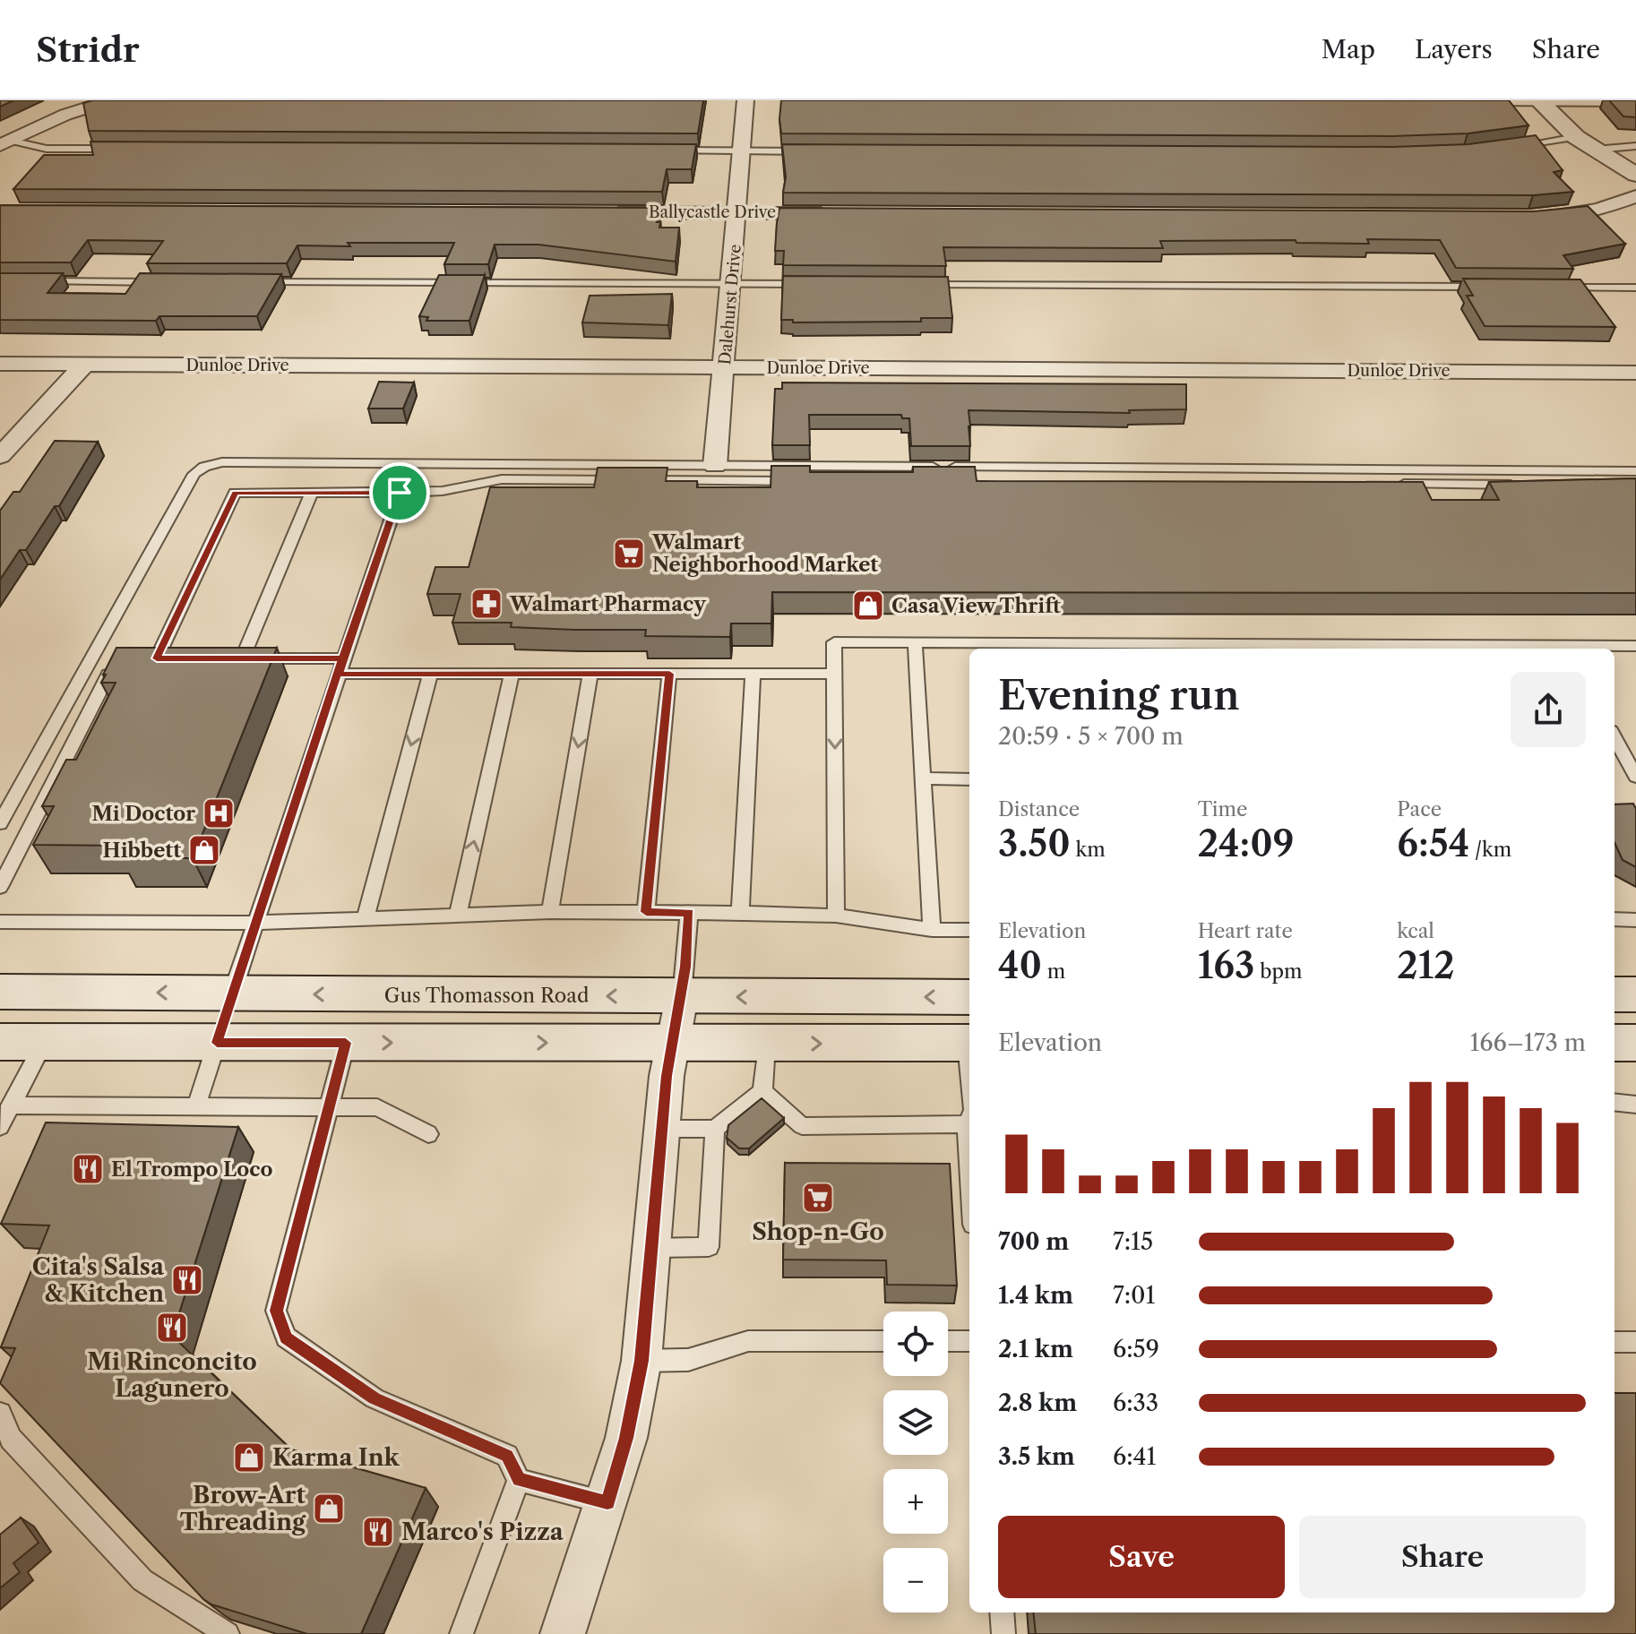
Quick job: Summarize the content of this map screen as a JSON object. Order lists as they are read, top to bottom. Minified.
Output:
{"streets":{"main road":["Gus Thomasson Road"],"street":["Ballycastle Drive","Dalehurst Drive","Dunloe Drive"]},"crossings":[["Ballycastle Drive","Dalehurst Drive"],["Dalehurst Drive","Dunloe Drive"]],"places":{"supermarket":["Walmart Neighborhood Market","Shop-n-Go"],"pharmacy":["Walmart Pharmacy"],"shop":["Casa View Thrift","Hibbett","Karma Ink","Brow-Art Threading"],"hospital":["Mi Doctor"],"restaurant":["El Trompo Loco","Cita's Salsa & Kitchen","Mi Rinconcito Lagunero","Marco's Pizza"]},"page":{"header":"Stridr","nav":["Map","Layers","Share"],"heading":["Evening run","20:59 · 5 × 700 m"],"stats":[["Distance","3.50 km"],["Time","24:09"],["Pace","6:54 /km"],["Elevation","40 m"],["Heart rate","163 bpm"],["kcal","212"]],"chart":["Elevation","166–173 m"],"list":[{"name":"700 m","note":"7:15"},{"name":"1.4 km","note":"7:01"},{"name":"2.1 km","note":"6:59"},{"name":"2.8 km","note":"6:33"},{"name":"3.5 km","note":"6:41"}],"map_buttons":["+","−"],"buttons":["Save","Share"]}}
